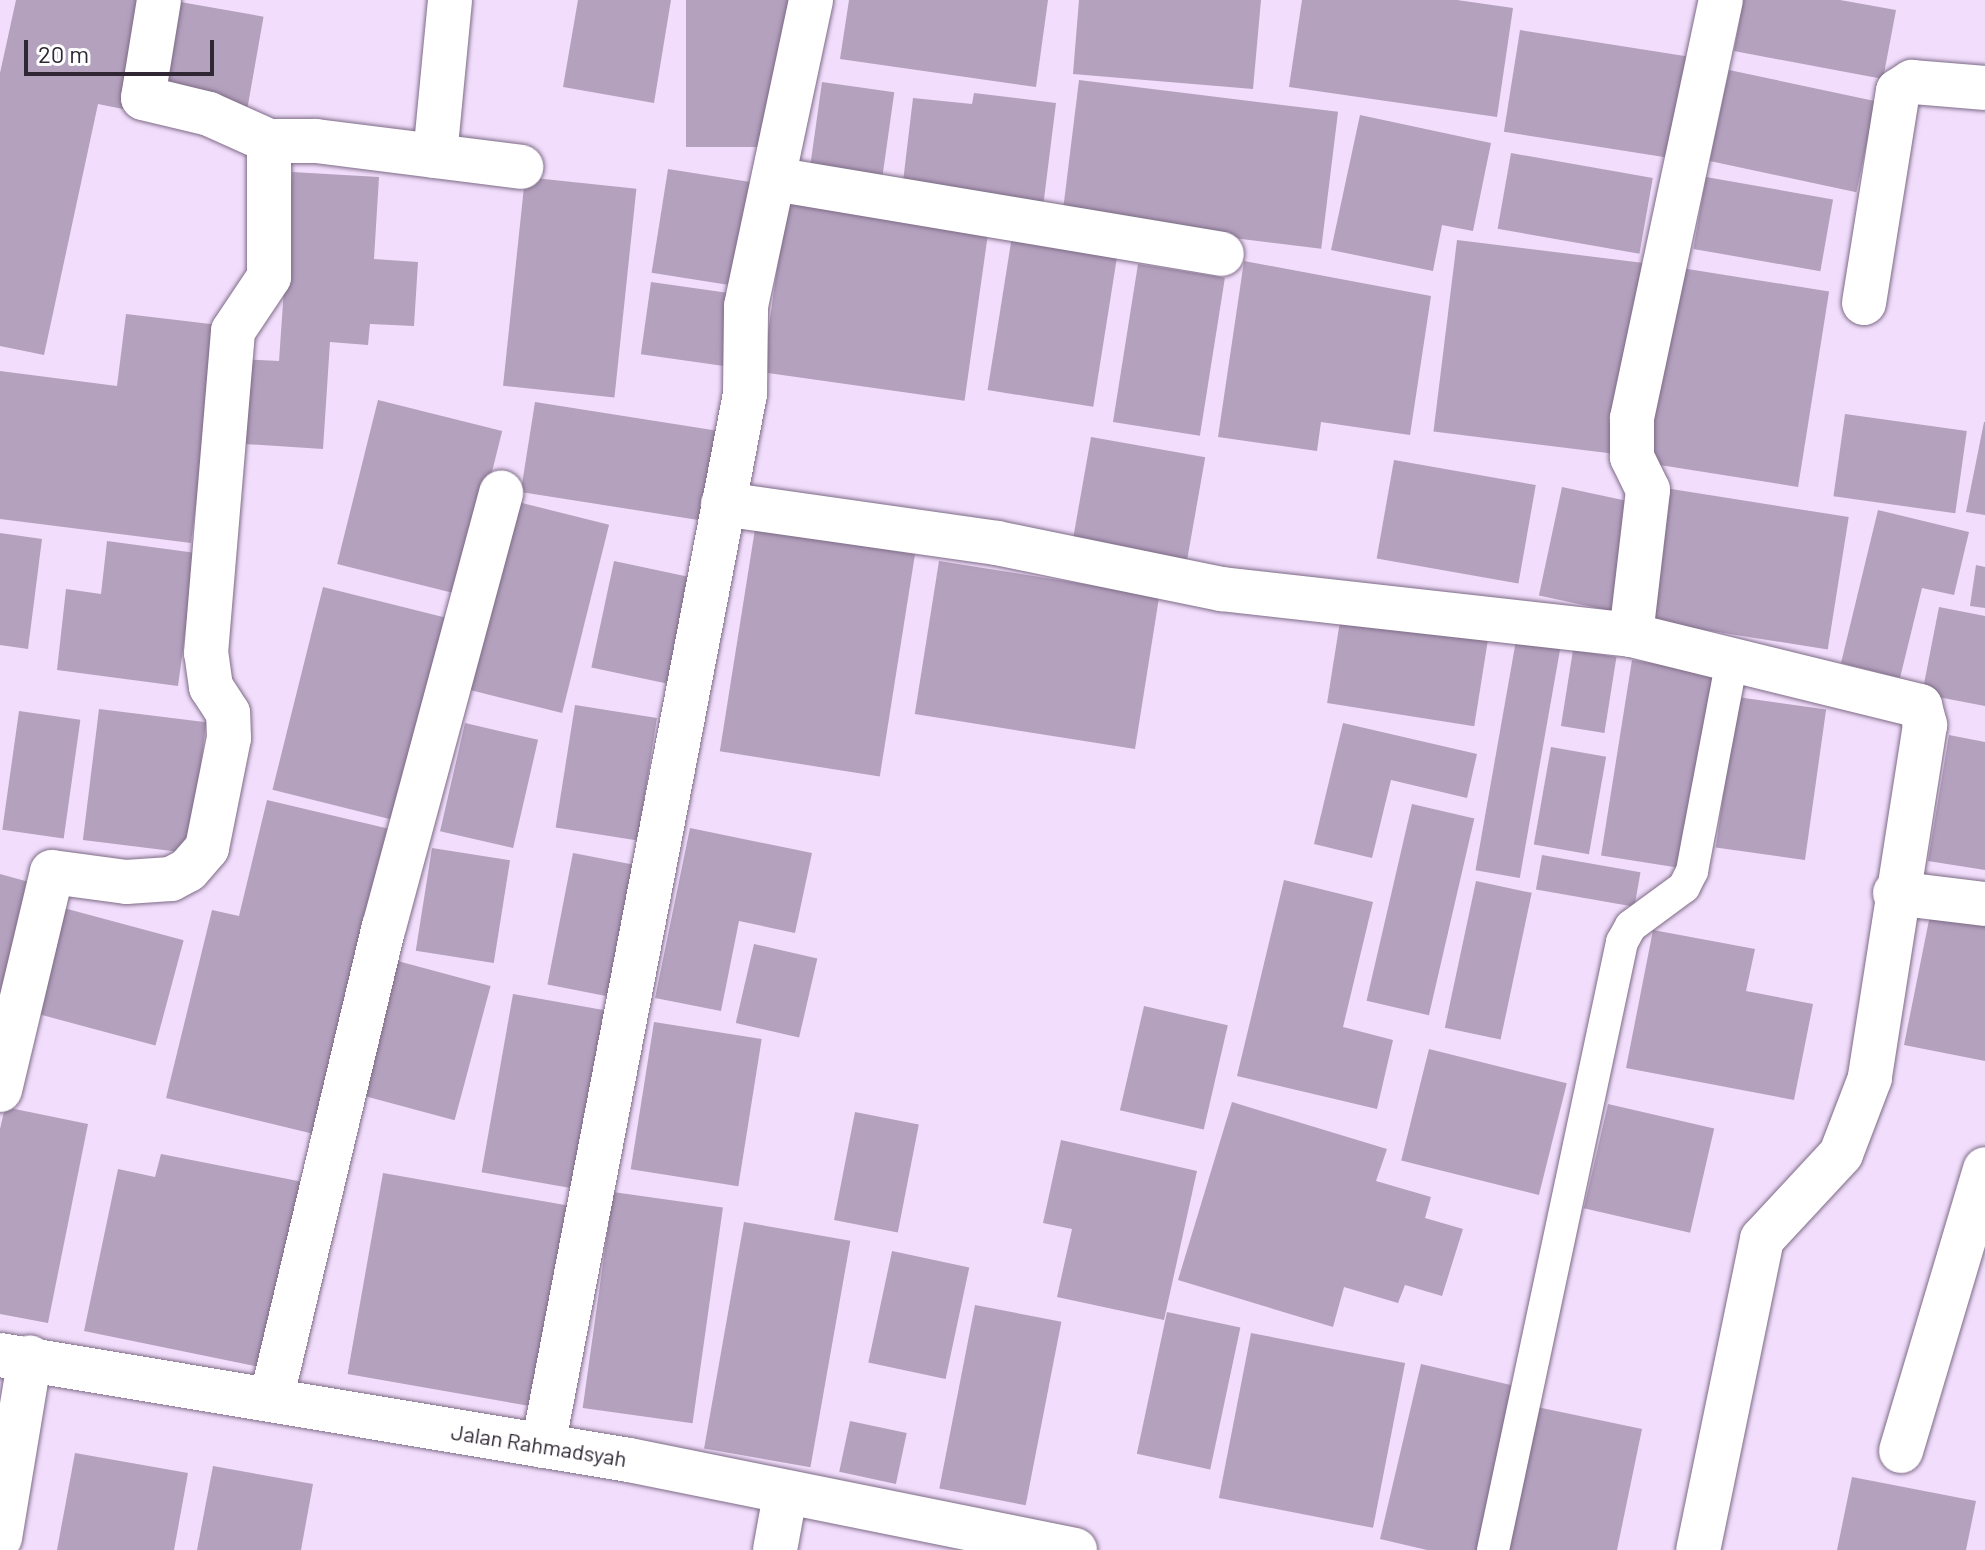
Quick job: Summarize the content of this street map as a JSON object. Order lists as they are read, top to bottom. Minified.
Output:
{"streets":{"street":["Jalan Rahmadsyah"]},"scale_bar":"20 m"}
